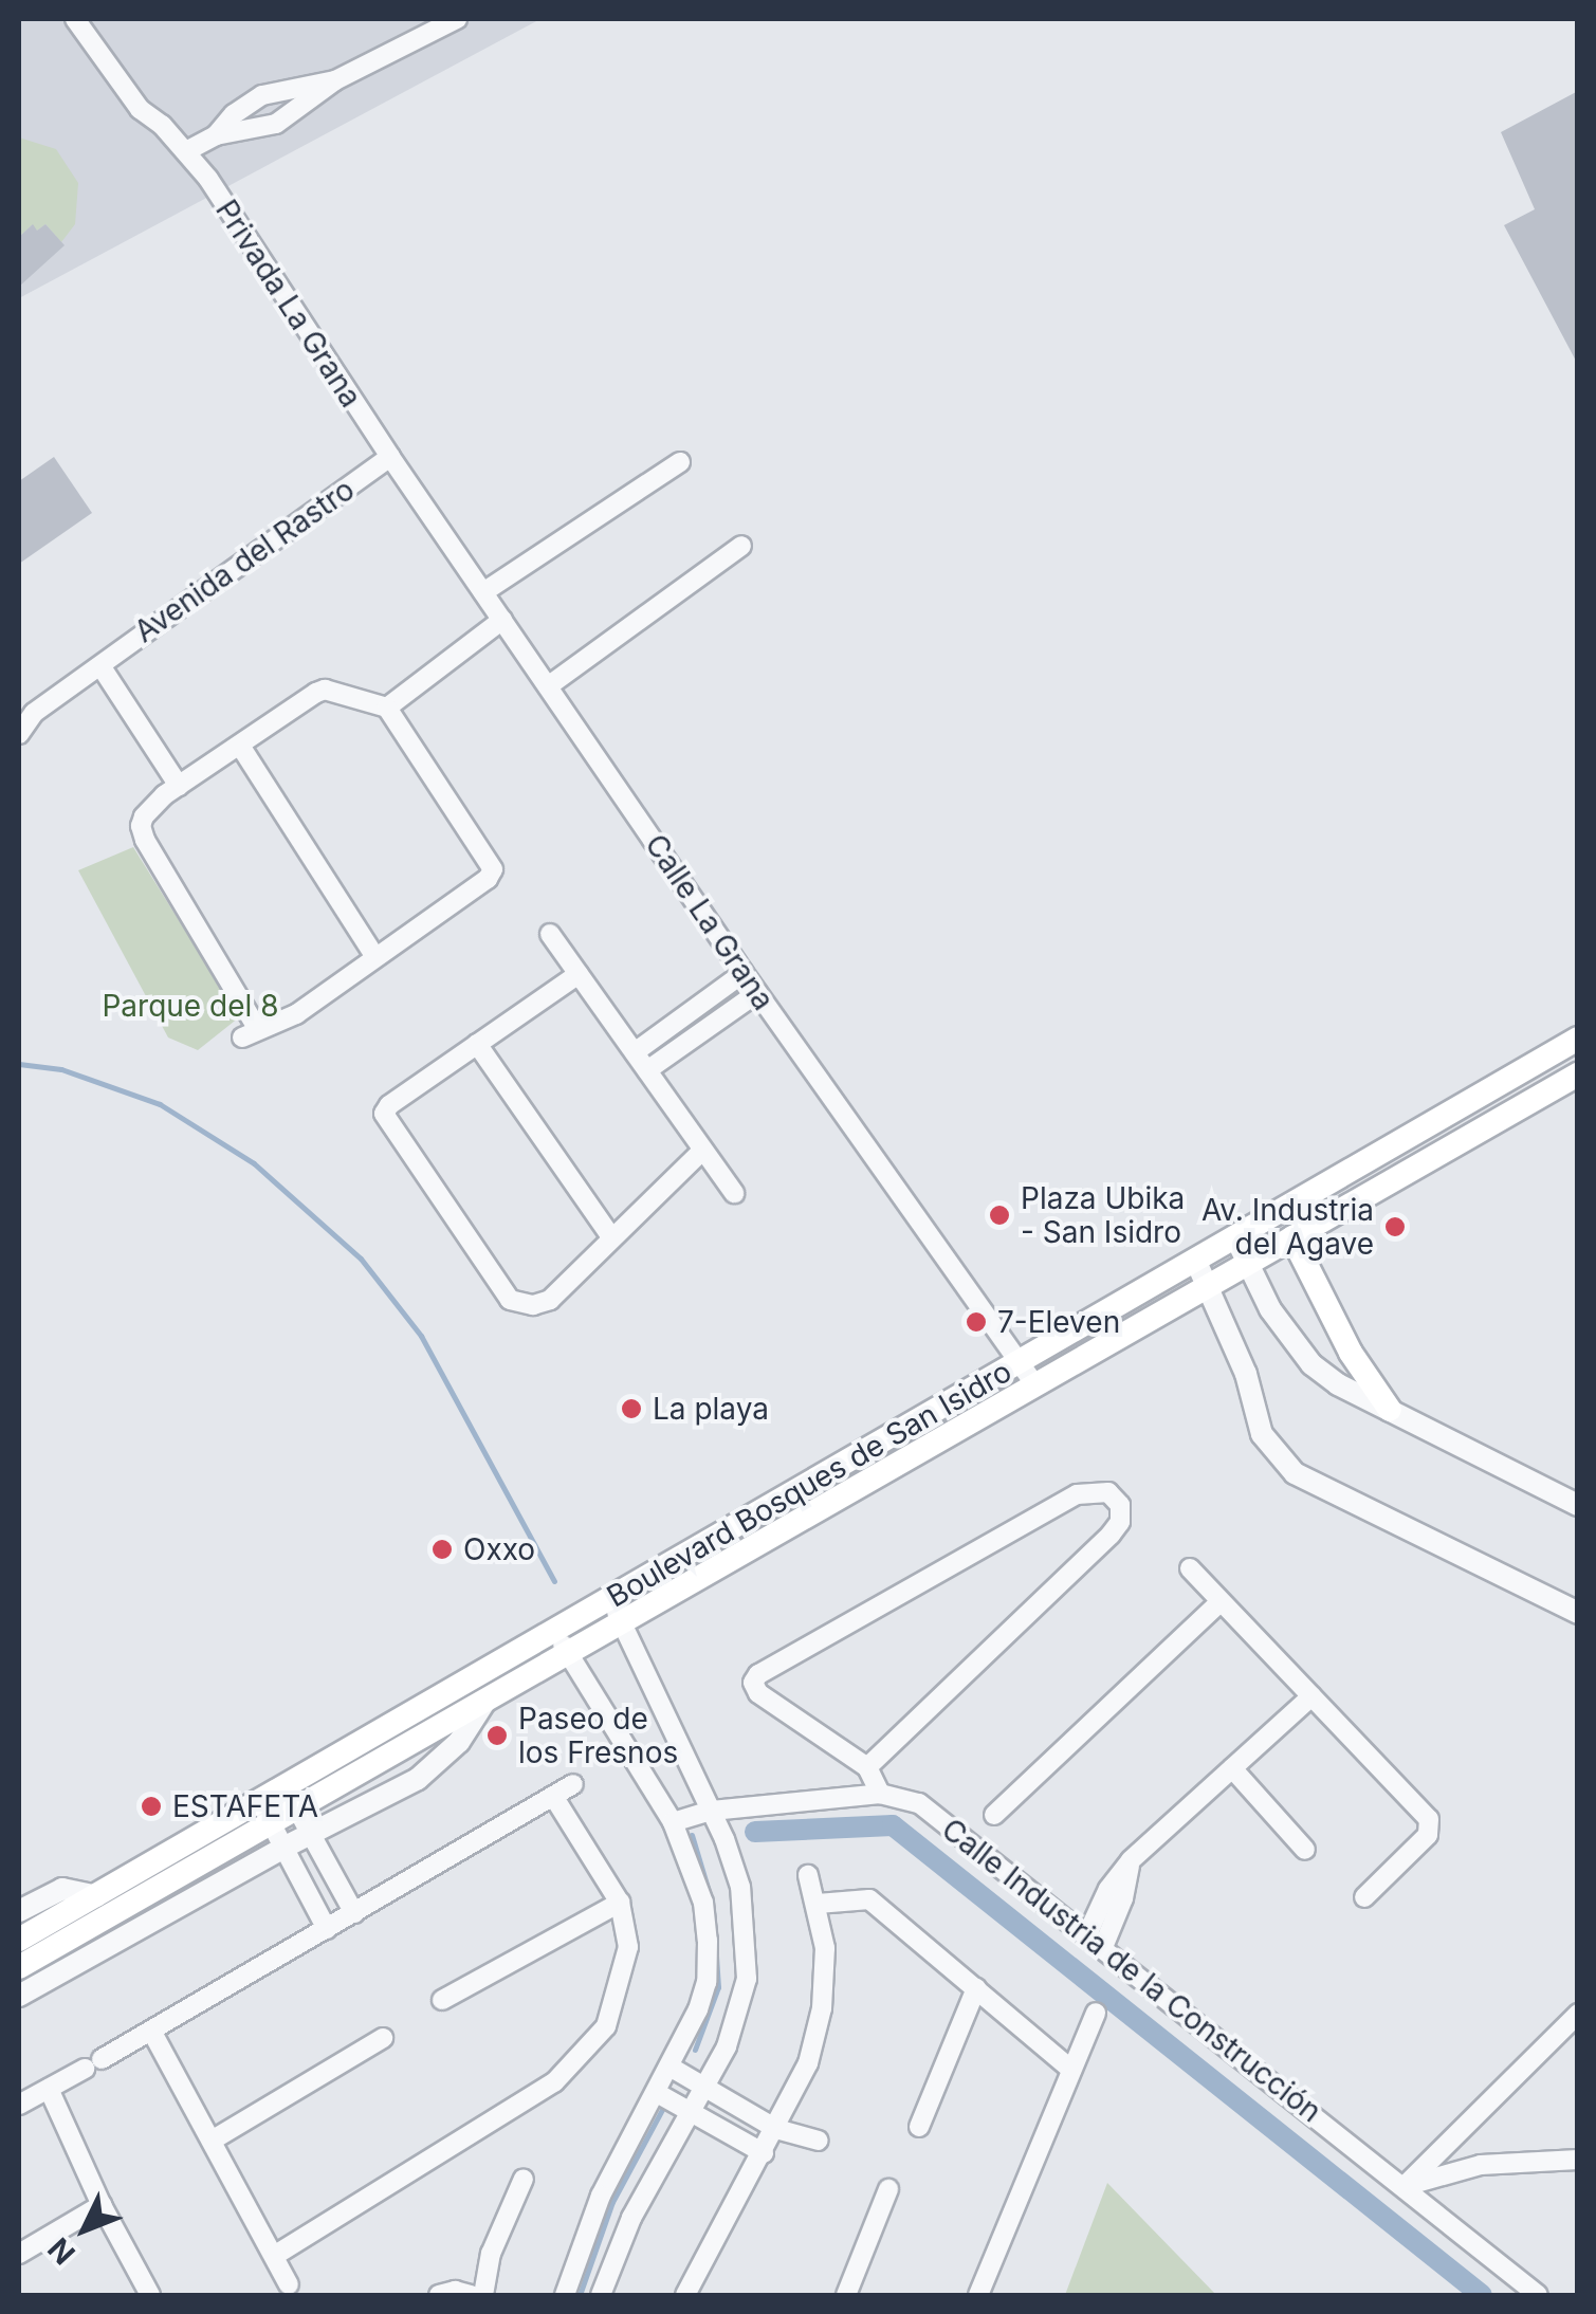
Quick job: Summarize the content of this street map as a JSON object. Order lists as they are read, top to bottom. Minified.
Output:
{"streets":{"main road":["Boulevard Bosques de San Isidro"],"street":["Privada La Grana","Avenida del Rastro","Calle La Grana","Calle Industria de la Construcción"]},"crossings":[["Privada La Grana","Avenida del Rastro"],["Privada La Grana","Calle La Grana"],["Avenida del Rastro","Calle La Grana"],["Calle La Grana","Boulevard Bosques de San Isidro"]],"parks":["Parque del 8"],"places":["Plaza Ubika - San Isidro","Av. Industria del Agave","7-Eleven","La playa","Oxxo","Paseo de los Fresnos","ESTAFETA"],"north":"bottom left"}
